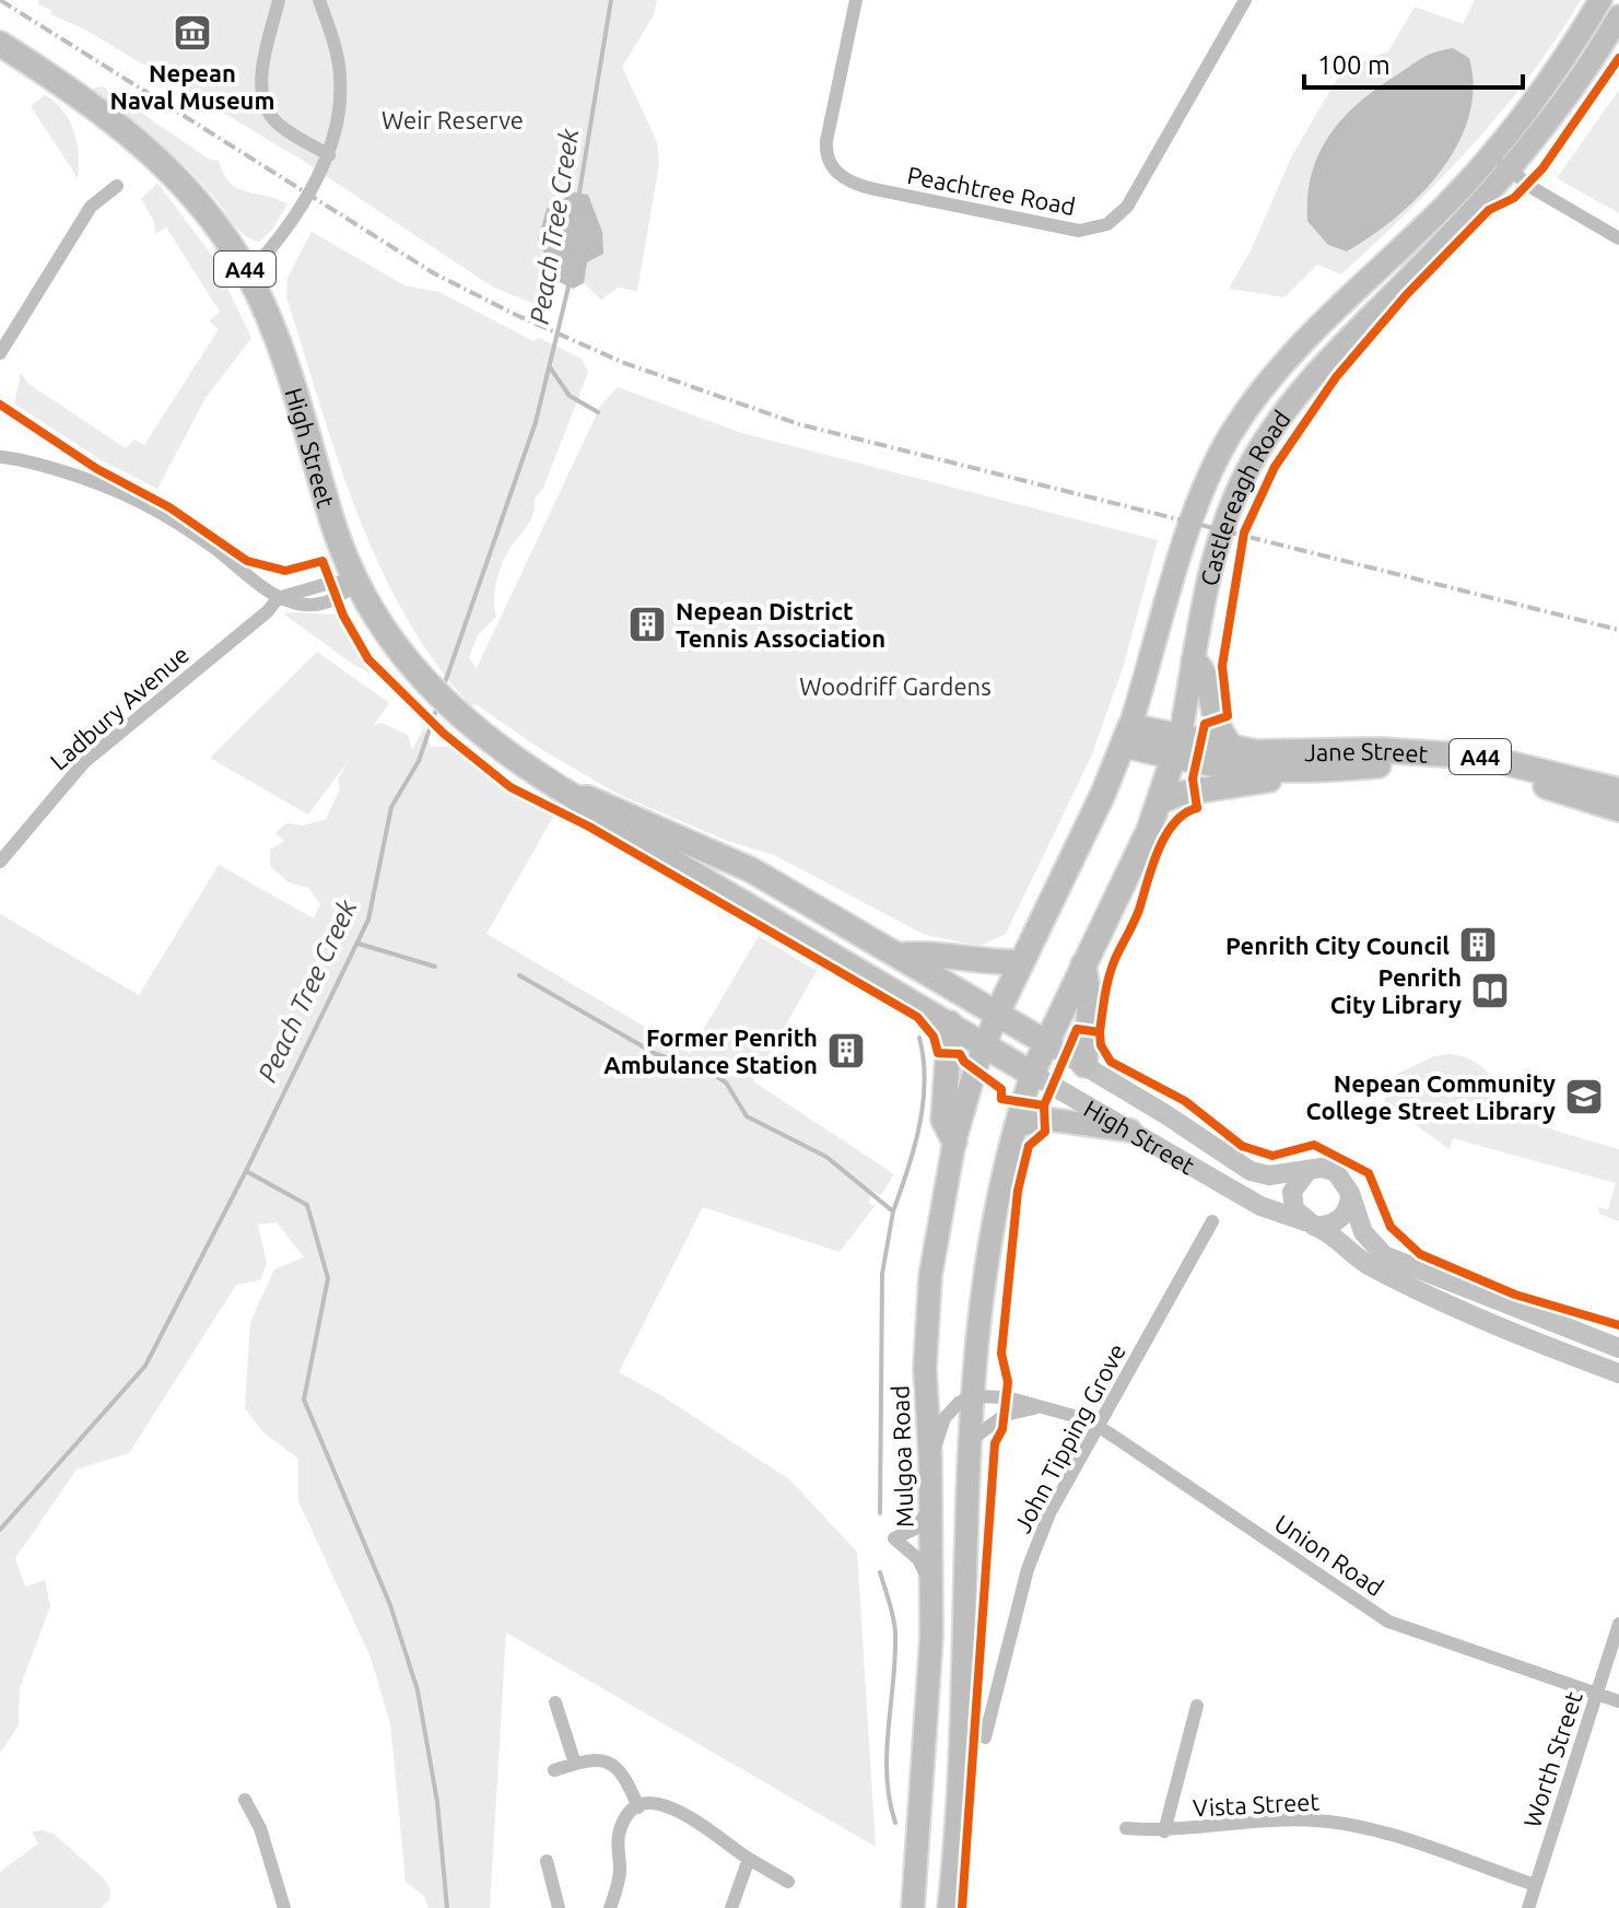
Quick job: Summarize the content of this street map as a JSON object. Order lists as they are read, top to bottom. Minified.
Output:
{"streets":{"highway":["A44","High Street","Castlereagh Road","Jane Street"],"main road":["Mulgoa Road"],"street":["Peachtree Road","Ladbury Avenue","John Tipping Grove","Union Road","Worth Street","Vista Street"]},"crossings":[["A44","Castlereagh Road"],["A44","Jane Street"],["High Street","Castlereagh Road"],["High Street","Mulgoa Road"],["Castlereagh Road","Jane Street"],["Castlereagh Road","Mulgoa Road"],["John Tipping Grove","Union Road"],["Union Road","Worth Street"],["Worth Street","Vista Street"]],"water":["Peach Tree Creek"],"parks":["Weir Reserve","Woodriff Gardens"],"places":{"museum":["Nepean Naval Museum"],"building":["Nepean District Tennis Association","Penrith City Council","Former Penrith Ambulance Station"],"library":["Penrith City Library"],"school or university":["Nepean Community College Street Library"]},"scale_bar":"100 m"}
